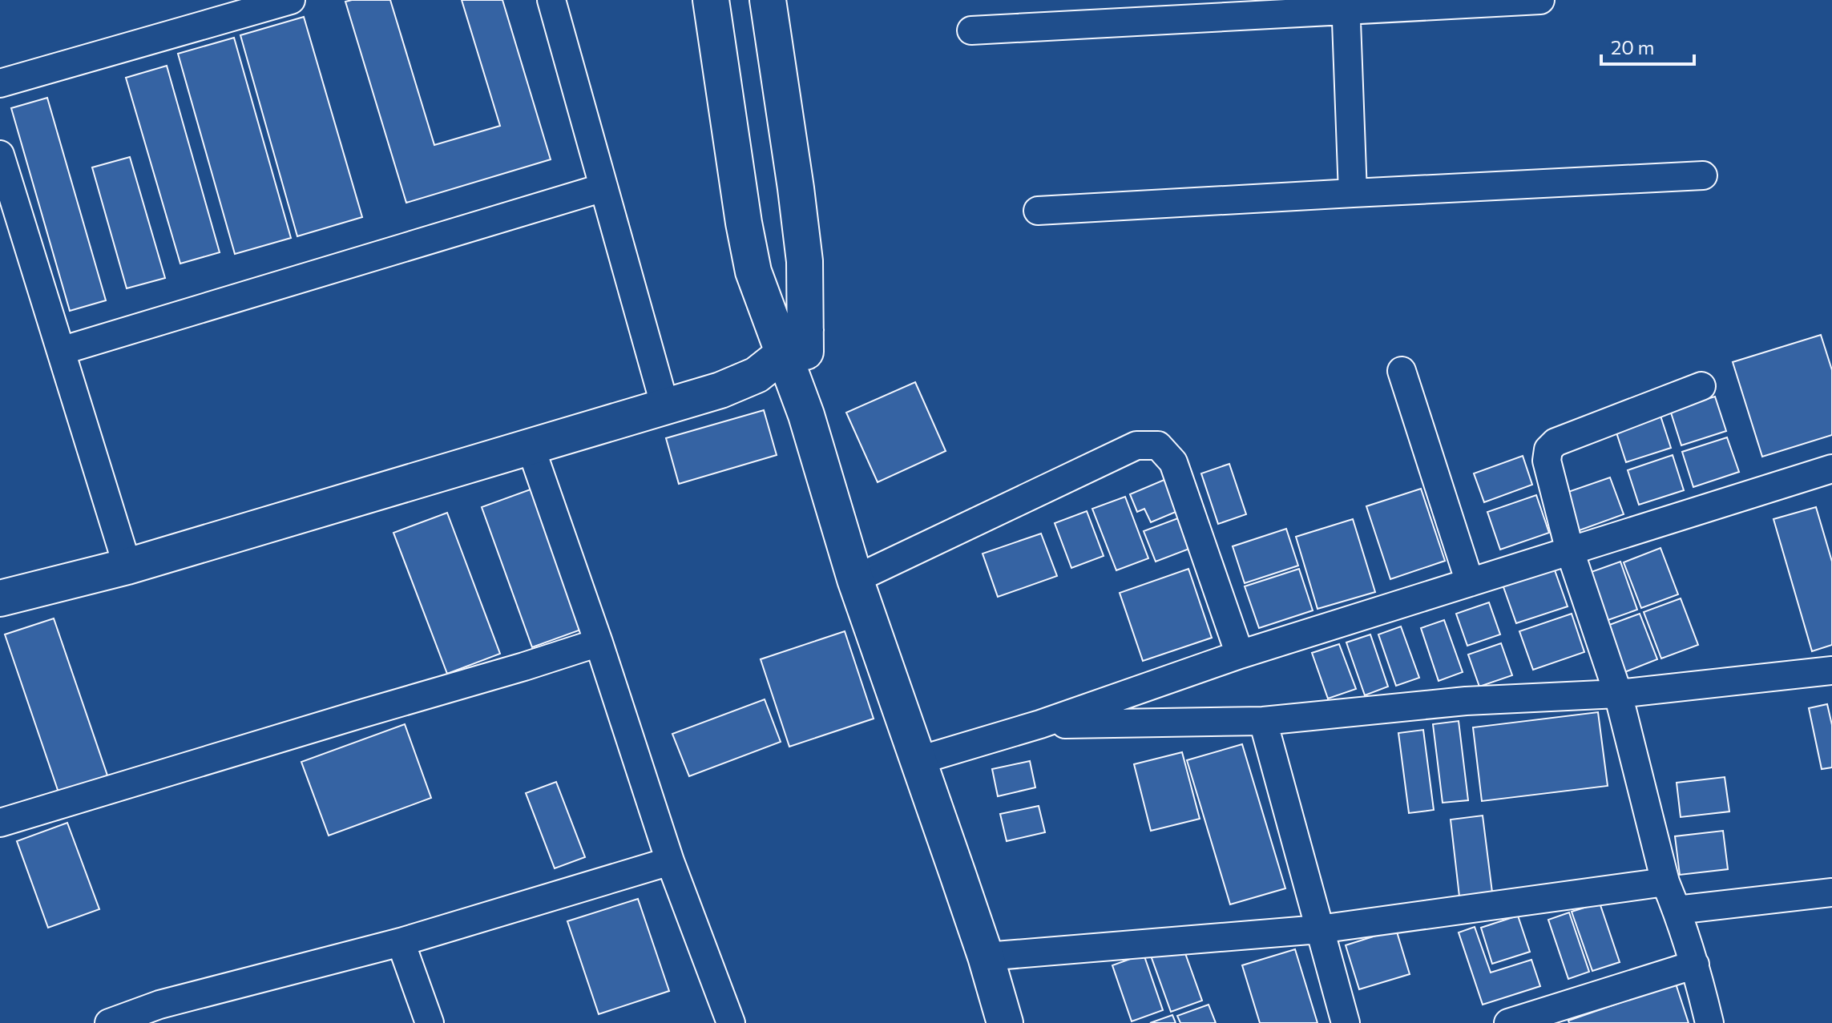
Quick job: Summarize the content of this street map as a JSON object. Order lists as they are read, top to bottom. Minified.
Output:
{"scale_bar":"20 m"}
